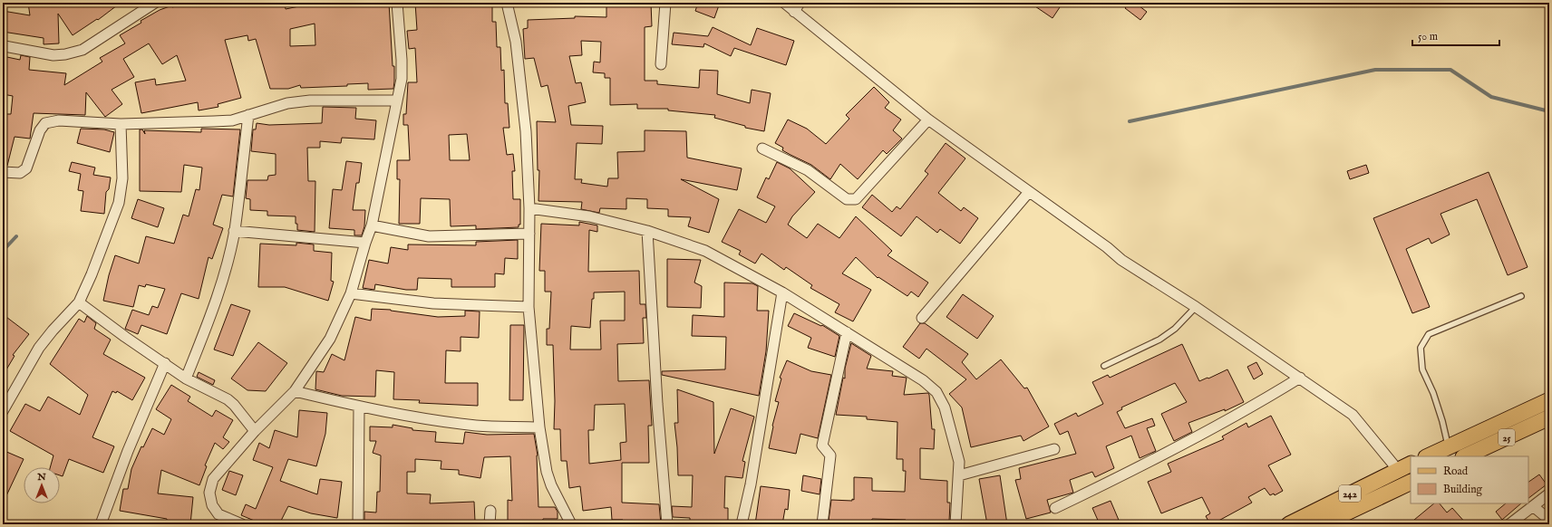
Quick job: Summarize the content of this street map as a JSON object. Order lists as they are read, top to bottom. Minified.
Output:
{"streets":{"main road":["25","242"]},"legend":["Road","Building"],"scale_bar":"50 m","north":"top"}
